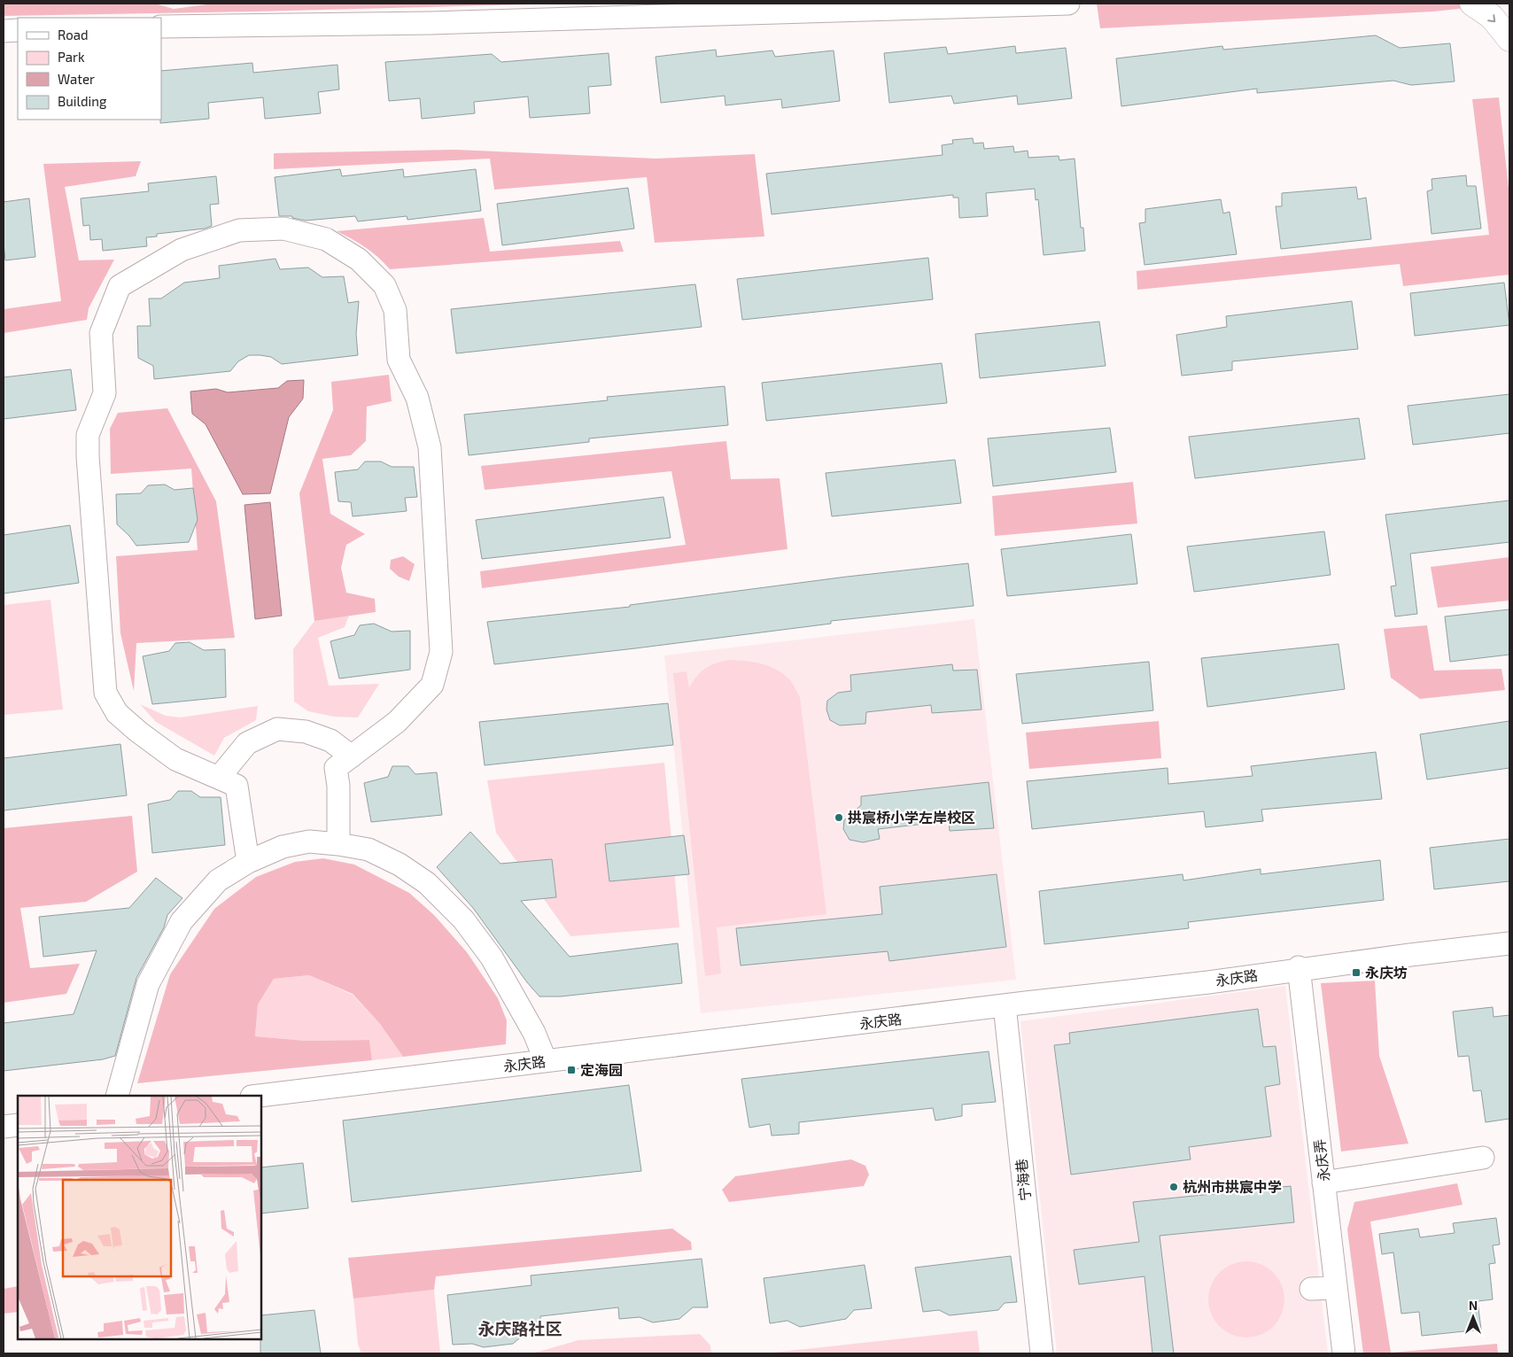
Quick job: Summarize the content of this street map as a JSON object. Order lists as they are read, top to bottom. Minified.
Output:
{"streets":{"street":["永庆路","永庆弄","宁海巷"]},"crossings":[["永庆路","永庆弄"],["永庆路","宁海巷"]],"districts":["永庆路社区"],"places":{"other":["拱宸桥小学左岸校区","杭州市拱宸中学"],"transit":["永庆坊","定海园"]},"legend":["Road","Park","Water","Building"],"north":"top"}
